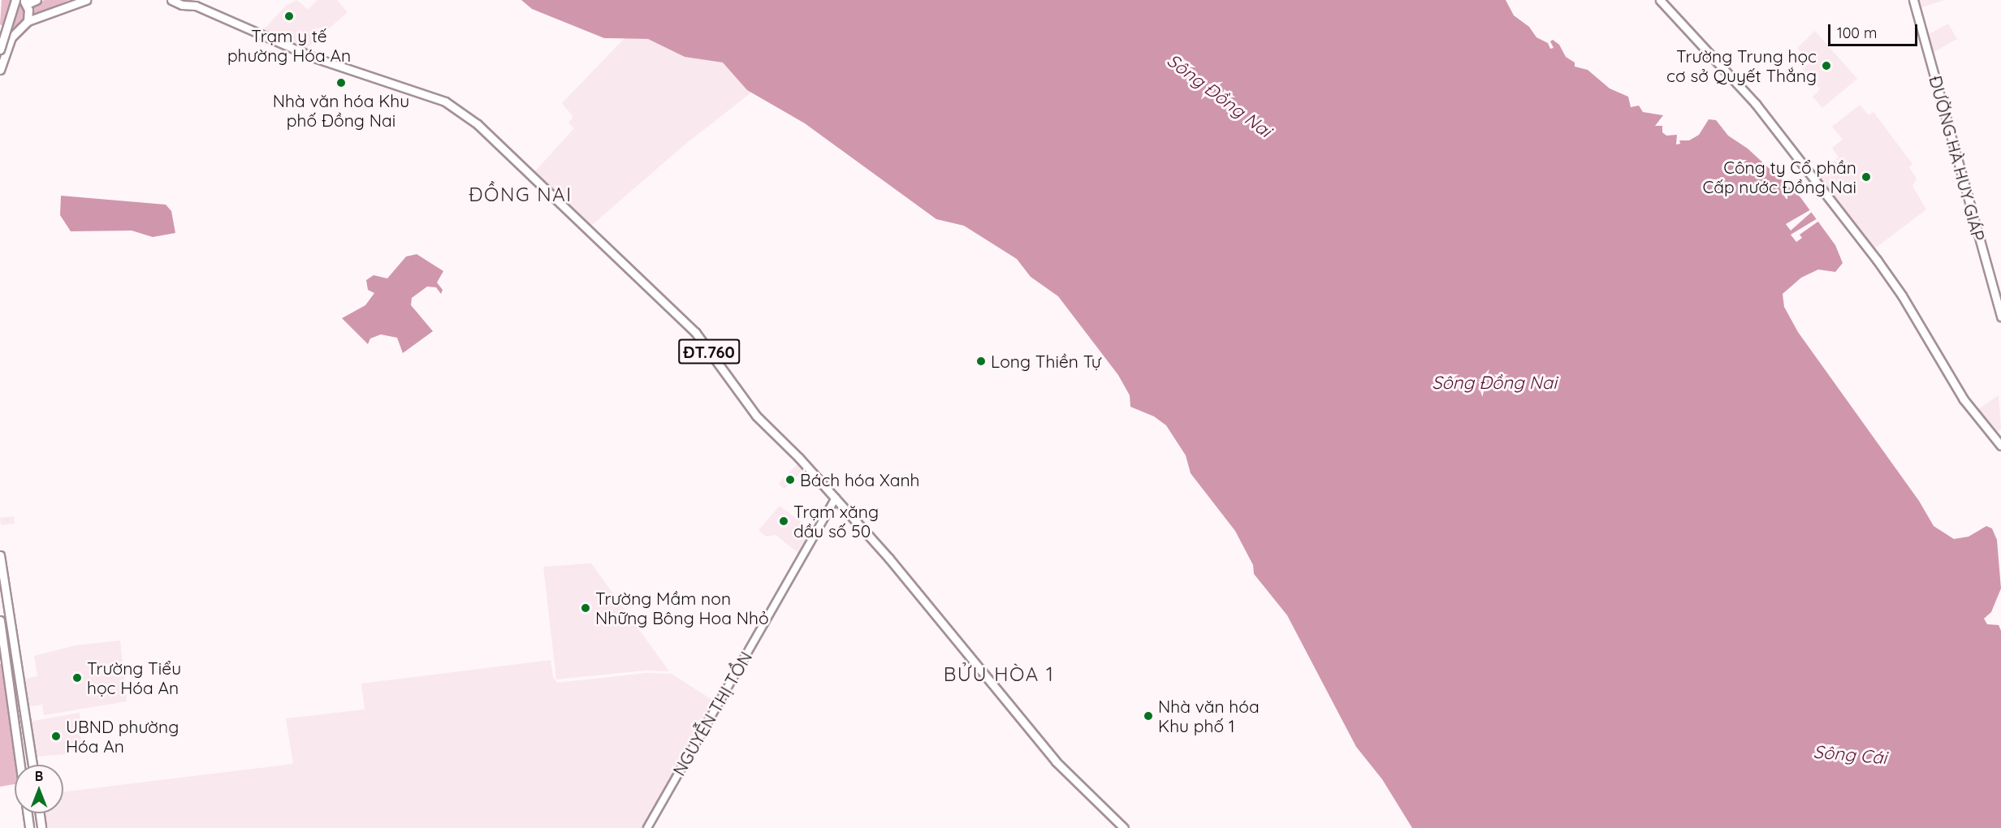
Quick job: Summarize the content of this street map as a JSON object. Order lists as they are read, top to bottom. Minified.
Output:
{"streets":{"main road":["ĐƯỜNG HÀ HUY GIÁP","ĐT.760"],"street":["NGUYỄN THỊ TỒN"]},"crossings":[["ĐT.760","NGUYỄN THỊ TỒN"]],"districts":["ĐỒNG NAI","BỬU HÒA 1"],"water":["Sông Đồng Nai","Sông Cái"],"places":["Trạm y tế phường Hóa An","Trường Trung học cơ sở Quyết Thắng","Nhà văn hóa Khu phố Đồng Nai","Công ty Cổ phần Cấp nước Đồng Nai","Long Thiền Tự","Bách hóa Xanh","Trạm xăng dầu số 50","Trường Mầm non Những Bông Hoa Nhỏ","Trường Tiểu học Hóa An","Nhà văn hóa Khu phố 1","UBND phường Hóa An"],"scale_bar":"100 m","north":"top"}
